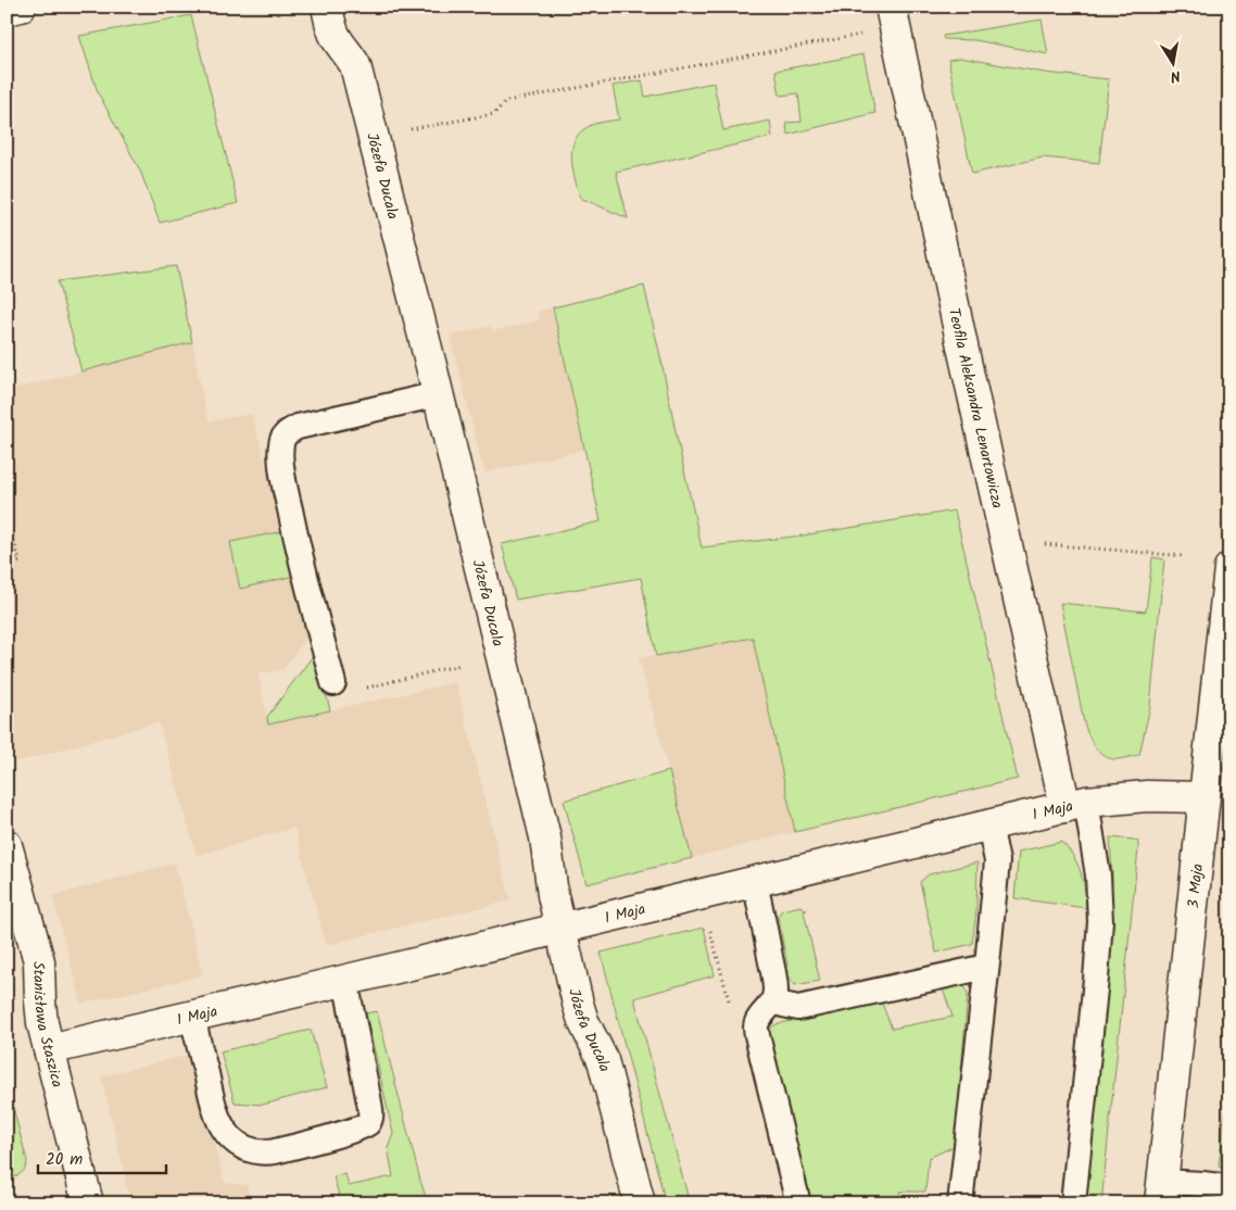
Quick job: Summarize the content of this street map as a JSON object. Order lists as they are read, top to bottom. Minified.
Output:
{"streets":{"street":["Józefa Ducala","Teofila Aleksandra Lenartowicza","1 Maja","3 Maja","Stanisława Staszica"]},"crossings":[["Józefa Ducala","1 Maja"],["Teofila Aleksandra Lenartowicza","1 Maja"],["1 Maja","3 Maja"],["1 Maja","Stanisława Staszica"]],"scale_bar":"20 m","north":"bottom"}
